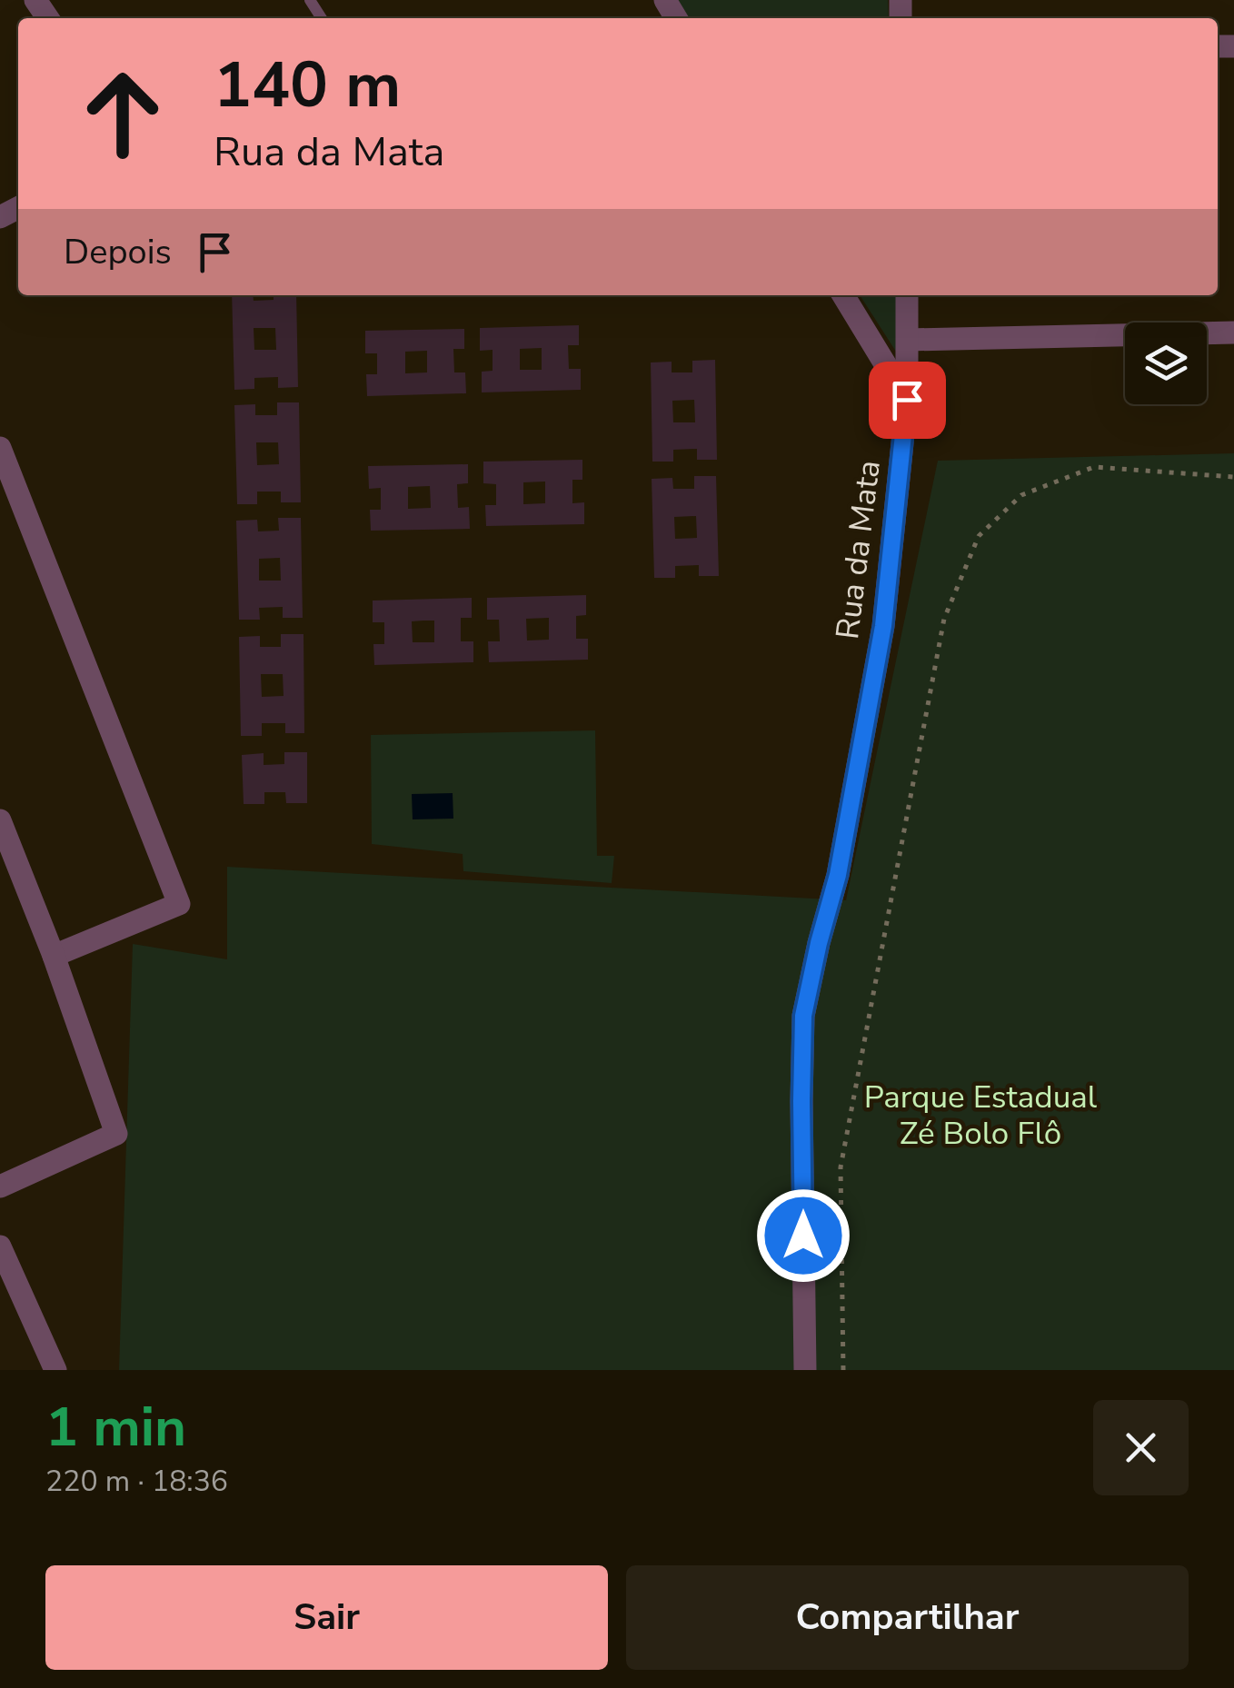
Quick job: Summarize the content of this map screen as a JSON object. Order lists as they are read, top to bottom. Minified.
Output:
{"streets":{"street":["Rua da Mata"]},"parks":["Parque Estadual Zé Bolo Flô"],"page":{"turn":["140 m","Rua da Mata"],"then":"Depois","heading":["1 min","220 m · 18:36"],"buttons":["Sair","Compartilhar"]}}
